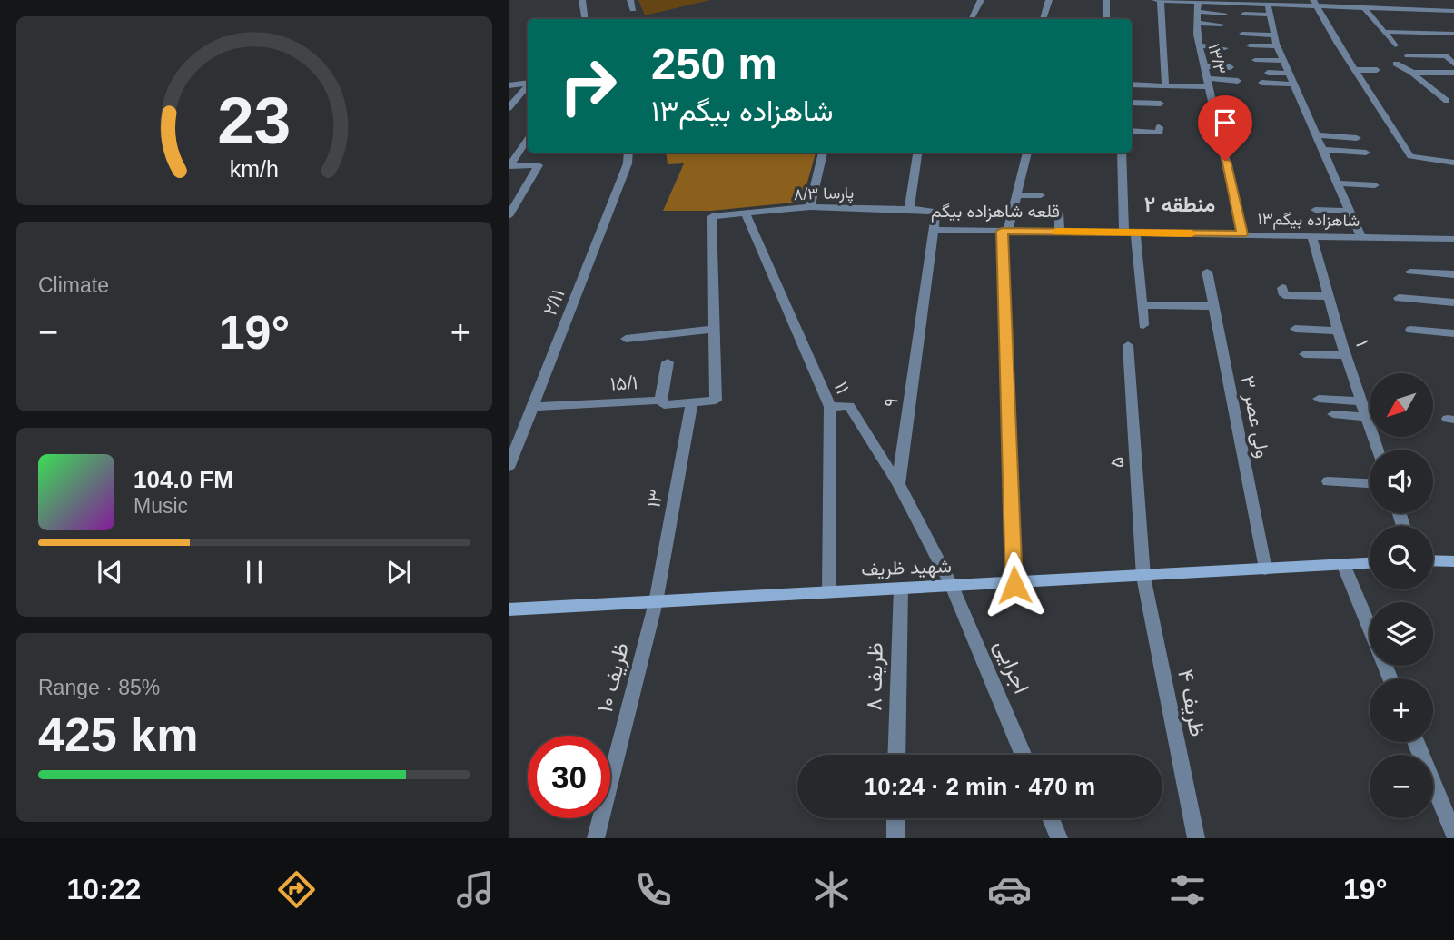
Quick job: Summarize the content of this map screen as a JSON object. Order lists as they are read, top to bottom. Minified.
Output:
{"streets":{"street":["۱۳/۳","۸/۳ پارسا","شاهزاده بیگم۱۳","۲/۱۱","۱","۱۵/۱","۱۱","۹","ولی عصر ۳","۵","۱۳","شهید ظریف","اجرایی","ظریف ۸","ظریف ۱۰","ظریف ۴"]},"crossings":[["۱۳/۳","شاهزاده بیگم۱۳"],["۸/۳ پارسا","۱۵/۱"],["۸/۳ پارسا","۱۱"],["۸/۳ پارسا","۹"],["شاهزاده بیگم۱۳","۱"],["شاهزاده بیگم۱۳","۹"],["۲/۱۱","۱۵/۱"],["۱۵/۱","۱۳"],["۱۱","شهید ظریف"],["ولی عصر ۳","شهید ظریف"],["۵","شهید ظریف"],["۵","ظریف ۴"],["۱۳","شهید ظریف"],["۱۳","ظریف ۱۰"],["شهید ظریف","اجرایی"],["شهید ظریف","ظریف ۸"],["شهید ظریف","ظریف ۱۰"],["شهید ظریف","ظریف ۴"]],"districts":["منطقه ۲","قلعه شاهزاده بیگم"],"north":"bottom left","page":{"turn":["250 m","شاهزاده بیگم۱۳"],"tile":["Climate",["Range · 85%","425 km"]],"heat":["−","19°","+"],"map_buttons":["+","−"],"song":["104.0 FM","Music"],"limit":"30","trip":"10:24 · 2 min · 470 m","tabs":["10:22","19°"],"gauge":["23","km/h"]}}
